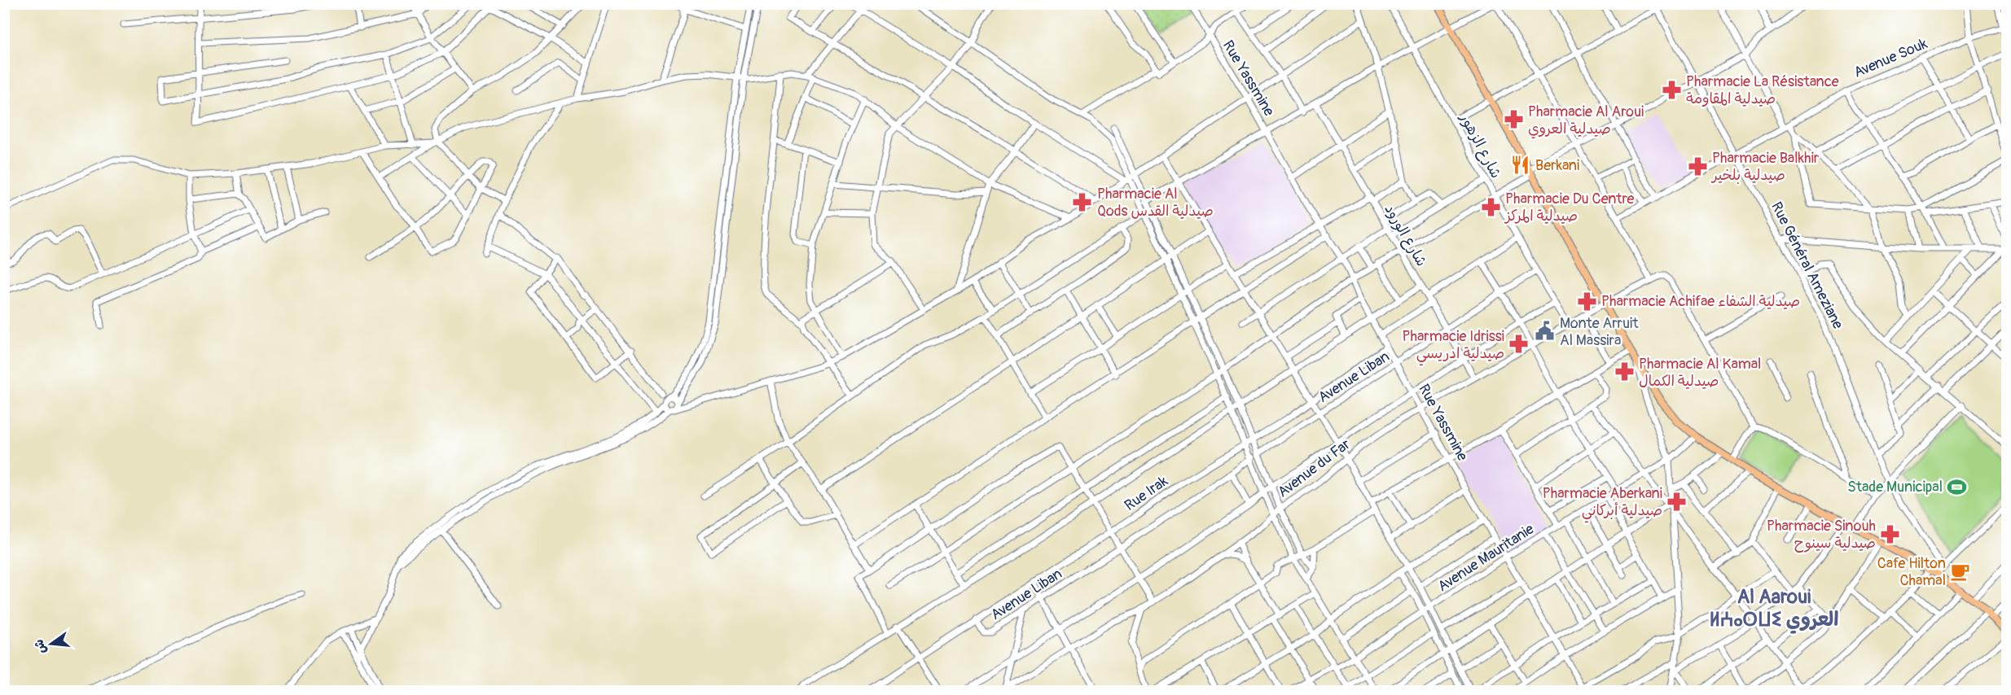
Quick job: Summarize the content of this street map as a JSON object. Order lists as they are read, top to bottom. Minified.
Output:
{"streets":{"street":["Avenue Souk","Rue Yassmine","شارع الزهور","شارع الورود","Rue Général Ameziane","Avenue Liban","Avenue du Far","Rue Irak","Avenue Mauritanie"]},"crossings":[["Avenue Souk","Rue Général Ameziane"],["Rue Yassmine","Avenue Liban"],["Rue Yassmine","Avenue du Far"],["Rue Yassmine","Rue Irak"],["Rue Yassmine","Avenue Mauritanie"],["شارع الزهور","Avenue Liban"],["شارع الزهور","Avenue du Far"],["شارع الورود","Avenue Liban"],["شارع الورود","Avenue du Far"],["Avenue Liban","Rue Irak"]],"districts":["Al Aaroui ⵍⵄⴰⵔⵡⵉ العروي"],"places":{"pharmacy":["Pharmacie La Résistance صيدلية المقاومة","Pharmacie Al Aroui صيدلية العروي","Pharmacie Balkhir صيدلية بلخير","Pharmacie Al Qods صيدلية القدس","Pharmacie Du Centre صيدلية المركز","Pharmacie Achifae صيدلية الشفاء","Pharmacie Idrissi صيدلية ادريسي","Pharmacie Al Kamal صيدلية الكمال","Pharmacie Aberkani صيدلية أبركاني","Pharmacie Sinouh صيدلية سينوح"],"restaurant":["Berkani"],"public building":["Monte Arruit Al Massira"],"sports":["Stade Municipal"],"cafe":["Cafe Hilton Chamal"]},"north":"left"}
